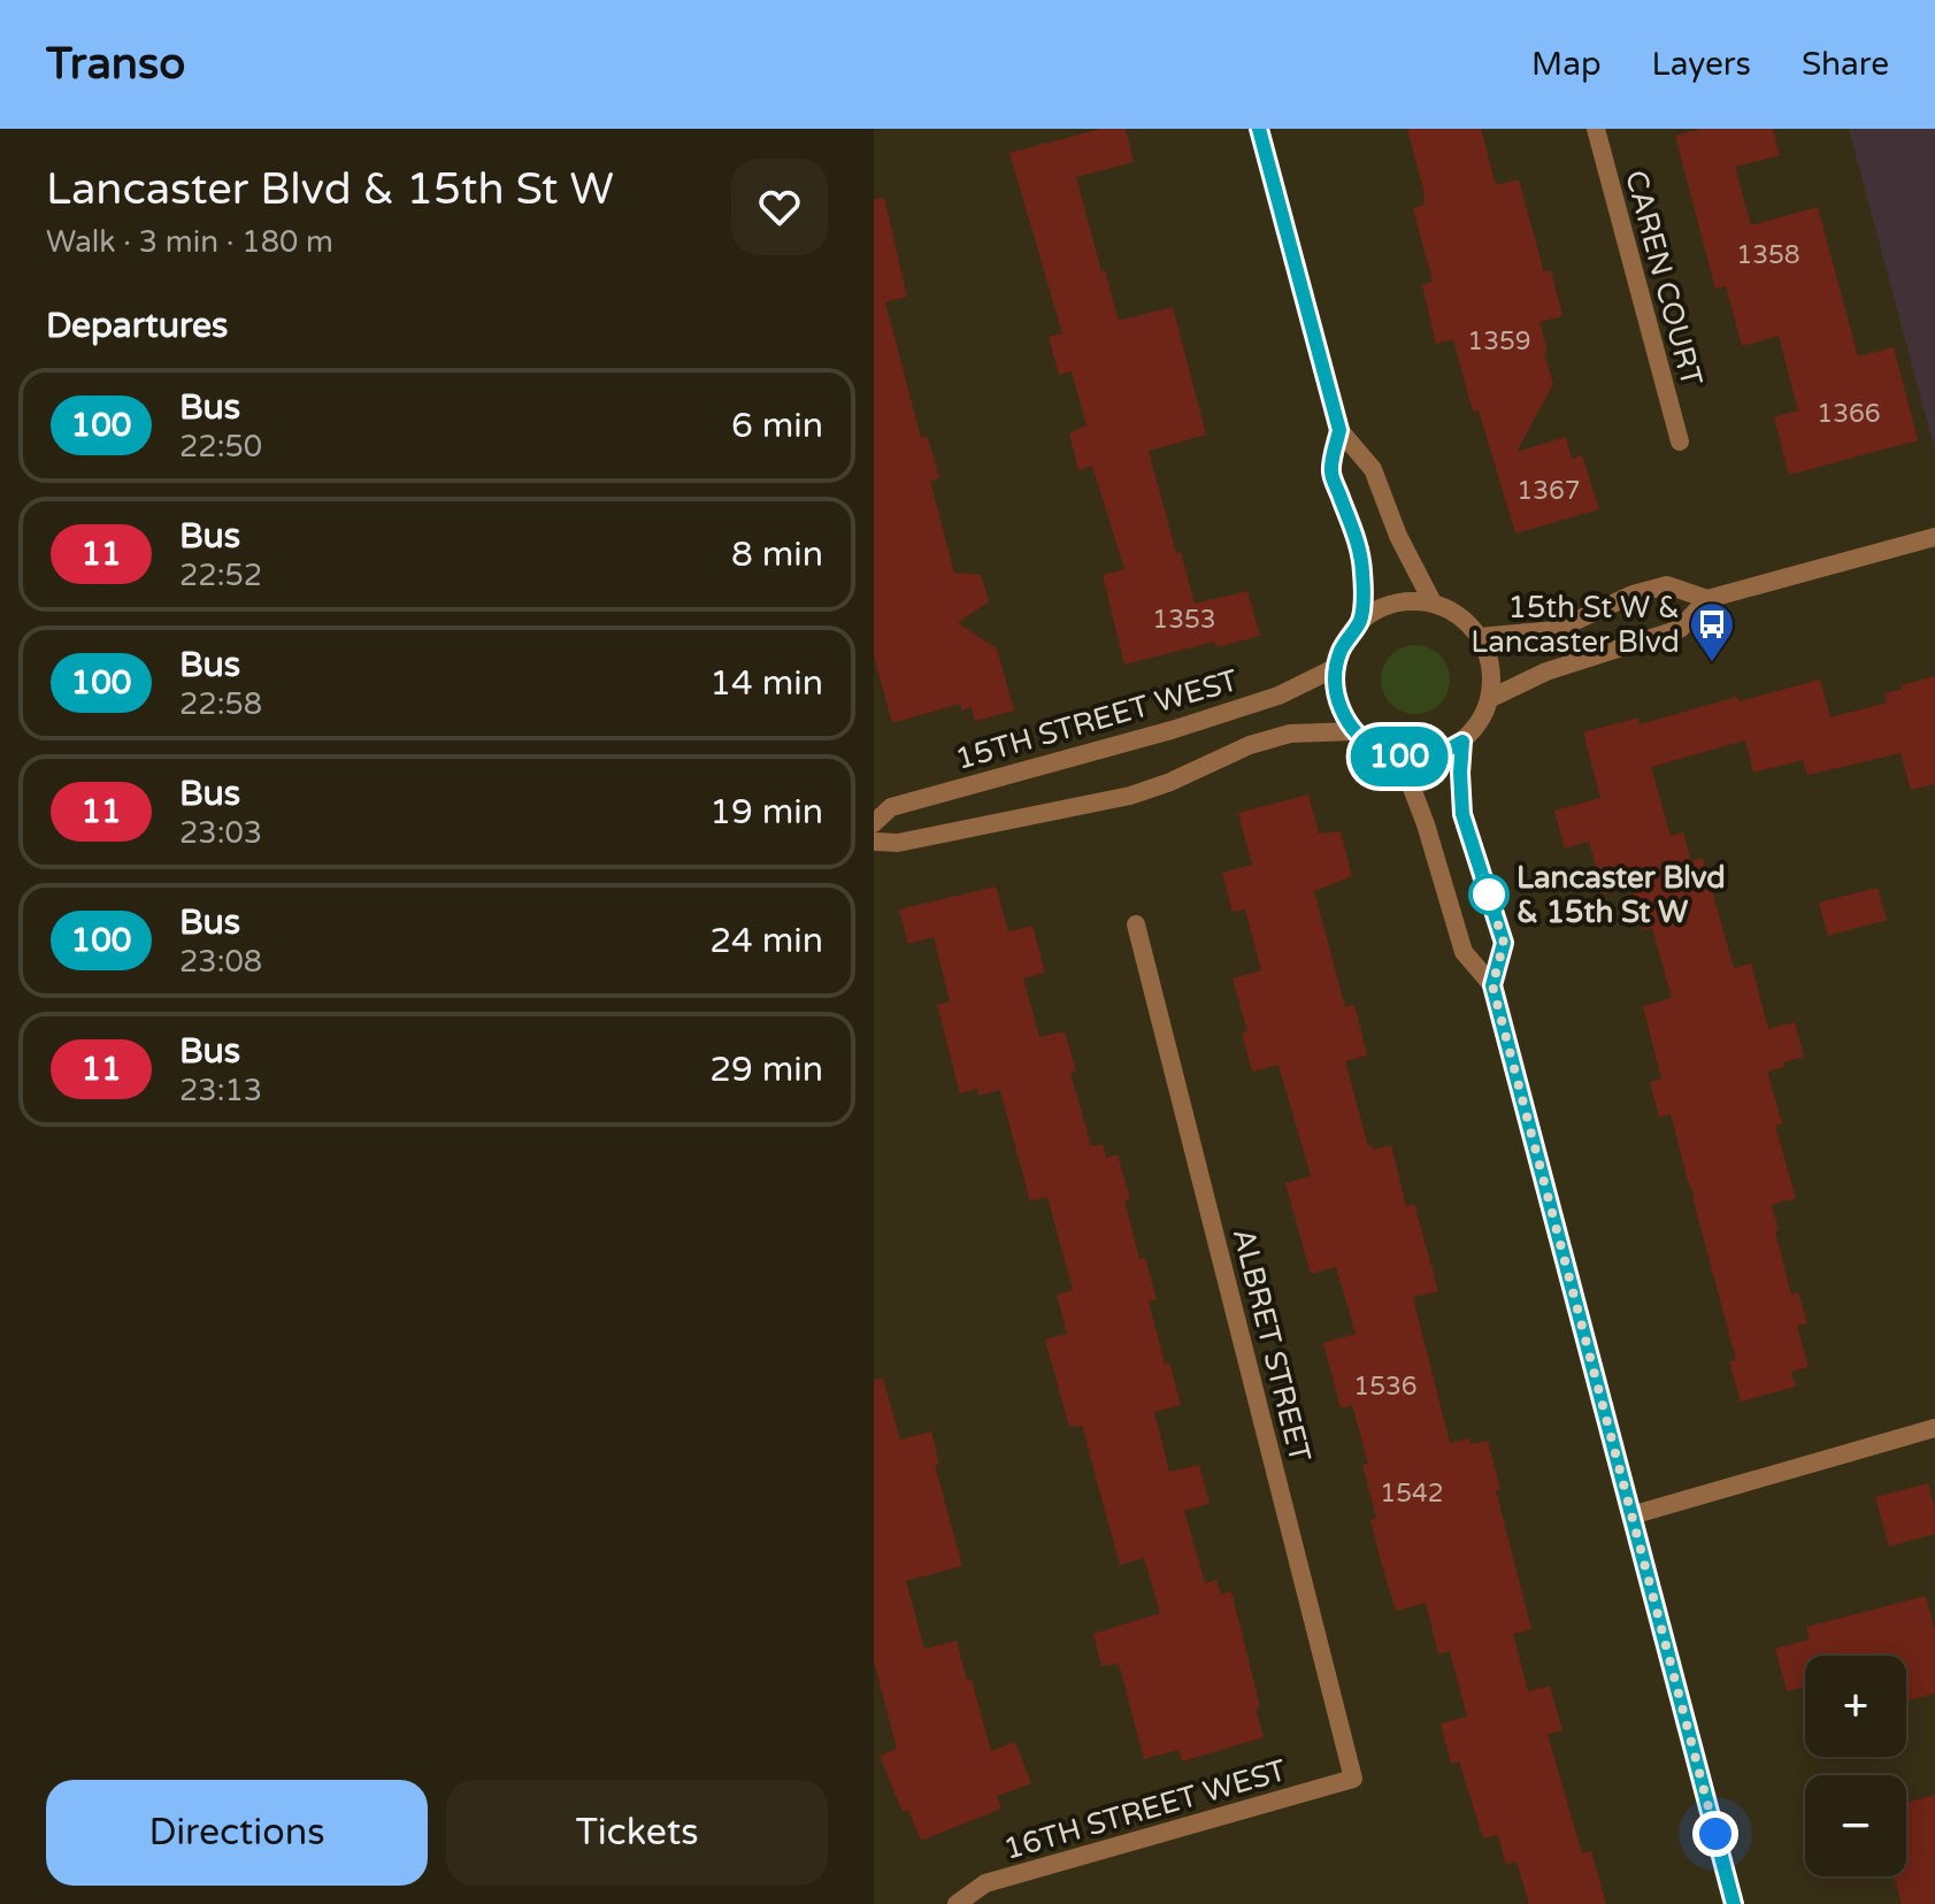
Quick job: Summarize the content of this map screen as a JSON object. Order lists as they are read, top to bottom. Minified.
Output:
{"streets":{"street":["CAREN COURT","15TH STREET WEST","ALBRET STREET","16TH STREET WEST"]},"crossings":[["ALBRET STREET","16TH STREET WEST"]],"places":{"bus stop":["15th St W & Lancaster Blvd"],"other":["Lancaster Blvd & 15th St W"]},"lines":["bus line 100"],"house_numbers":["1358","1359","1366","1367","1353","1536","1542"],"page":{"header":"Transo","nav":["Map","Layers","Share"],"heading":[["Lancaster Blvd & 15th St W","Walk · 3 min · 180 m"],"Departures"],"on_map":"100","list":[{"mark":"100","name":"Bus","note":"22:50","value":"6 min"},{"mark":"11","name":"Bus","note":"22:52","value":"8 min"},{"mark":"100","name":"Bus","note":"22:58","value":"14 min"},{"mark":"11","name":"Bus","note":"23:03","value":"19 min"},{"mark":"100","name":"Bus","note":"23:08","value":"24 min"},{"mark":"11","name":"Bus","note":"23:13","value":"29 min"}],"map_buttons":["+","−"],"buttons":["Directions","Tickets"]}}
